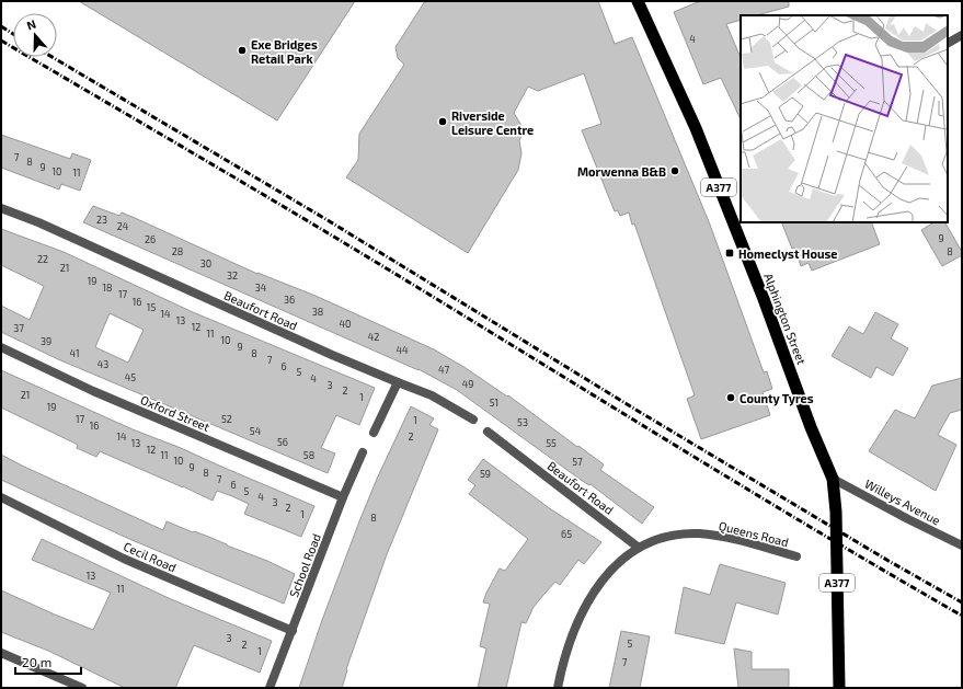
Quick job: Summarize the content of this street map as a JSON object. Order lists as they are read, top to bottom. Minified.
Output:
{"streets":{"highway":["A377","Alphington Street"],"street":["Beaufort Road","Oxford Street","Willeys Avenue","Queens Road","Cecil Road","School Road"]},"crossings":[["A377","Alphington Street"],["A377","Willeys Avenue"],["Beaufort Road","Queens Road"],["Alphington Street","Willeys Avenue"],["Oxford Street","School Road"],["Cecil Road","School Road"]],"places":{"other":["Exe Bridges Retail Park","Riverside Leisure Centre","Morwenna B&B","County Tyres"],"transit":["Homeclyst House"]},"house_numbers":["4","7","8","9","10","11","23","24","9","26","28","8","22","30","21","32","19","18","34","17","36","16","15","38","14","13","40","12","37","11","42","10","39","9","44","41","8","7","43","6","47","5","45","4","49","3","2","21","1","51","19","17","52","1","53","16","54","14","2","56","13","55","12","11","58","10","57","9","8","59","7","6","5","4","3","2","1","8","65","13","11","3","5","2","1","7"],"scale_bar":"20 m","north":"top"}
